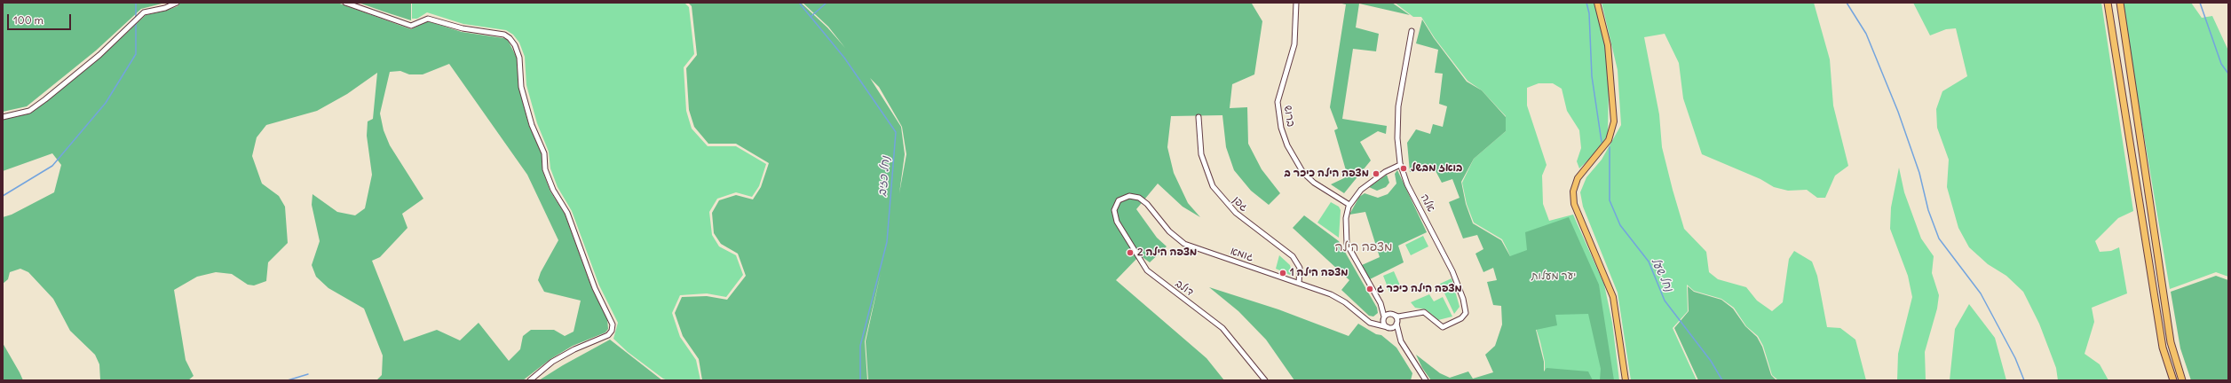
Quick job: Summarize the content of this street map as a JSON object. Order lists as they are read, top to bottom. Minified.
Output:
{"streets":{"street":["ברוש","אלה","גפן","גומא","דולב"]},"crossings":[["אלה","גומא"],["גפן","גומא"],["גומא","דולב"]],"districts":["מצפה הילה"],"water":["נחל כזיב","נחל שעל"],"parks":["יער מעלות"],"places":["בואז מבשל","מצפה הילה כיכר ב","מצפה הילה 2","מצפה הילה 1","מצפה הילה כיכר ג"],"scale_bar":"100 m"}
